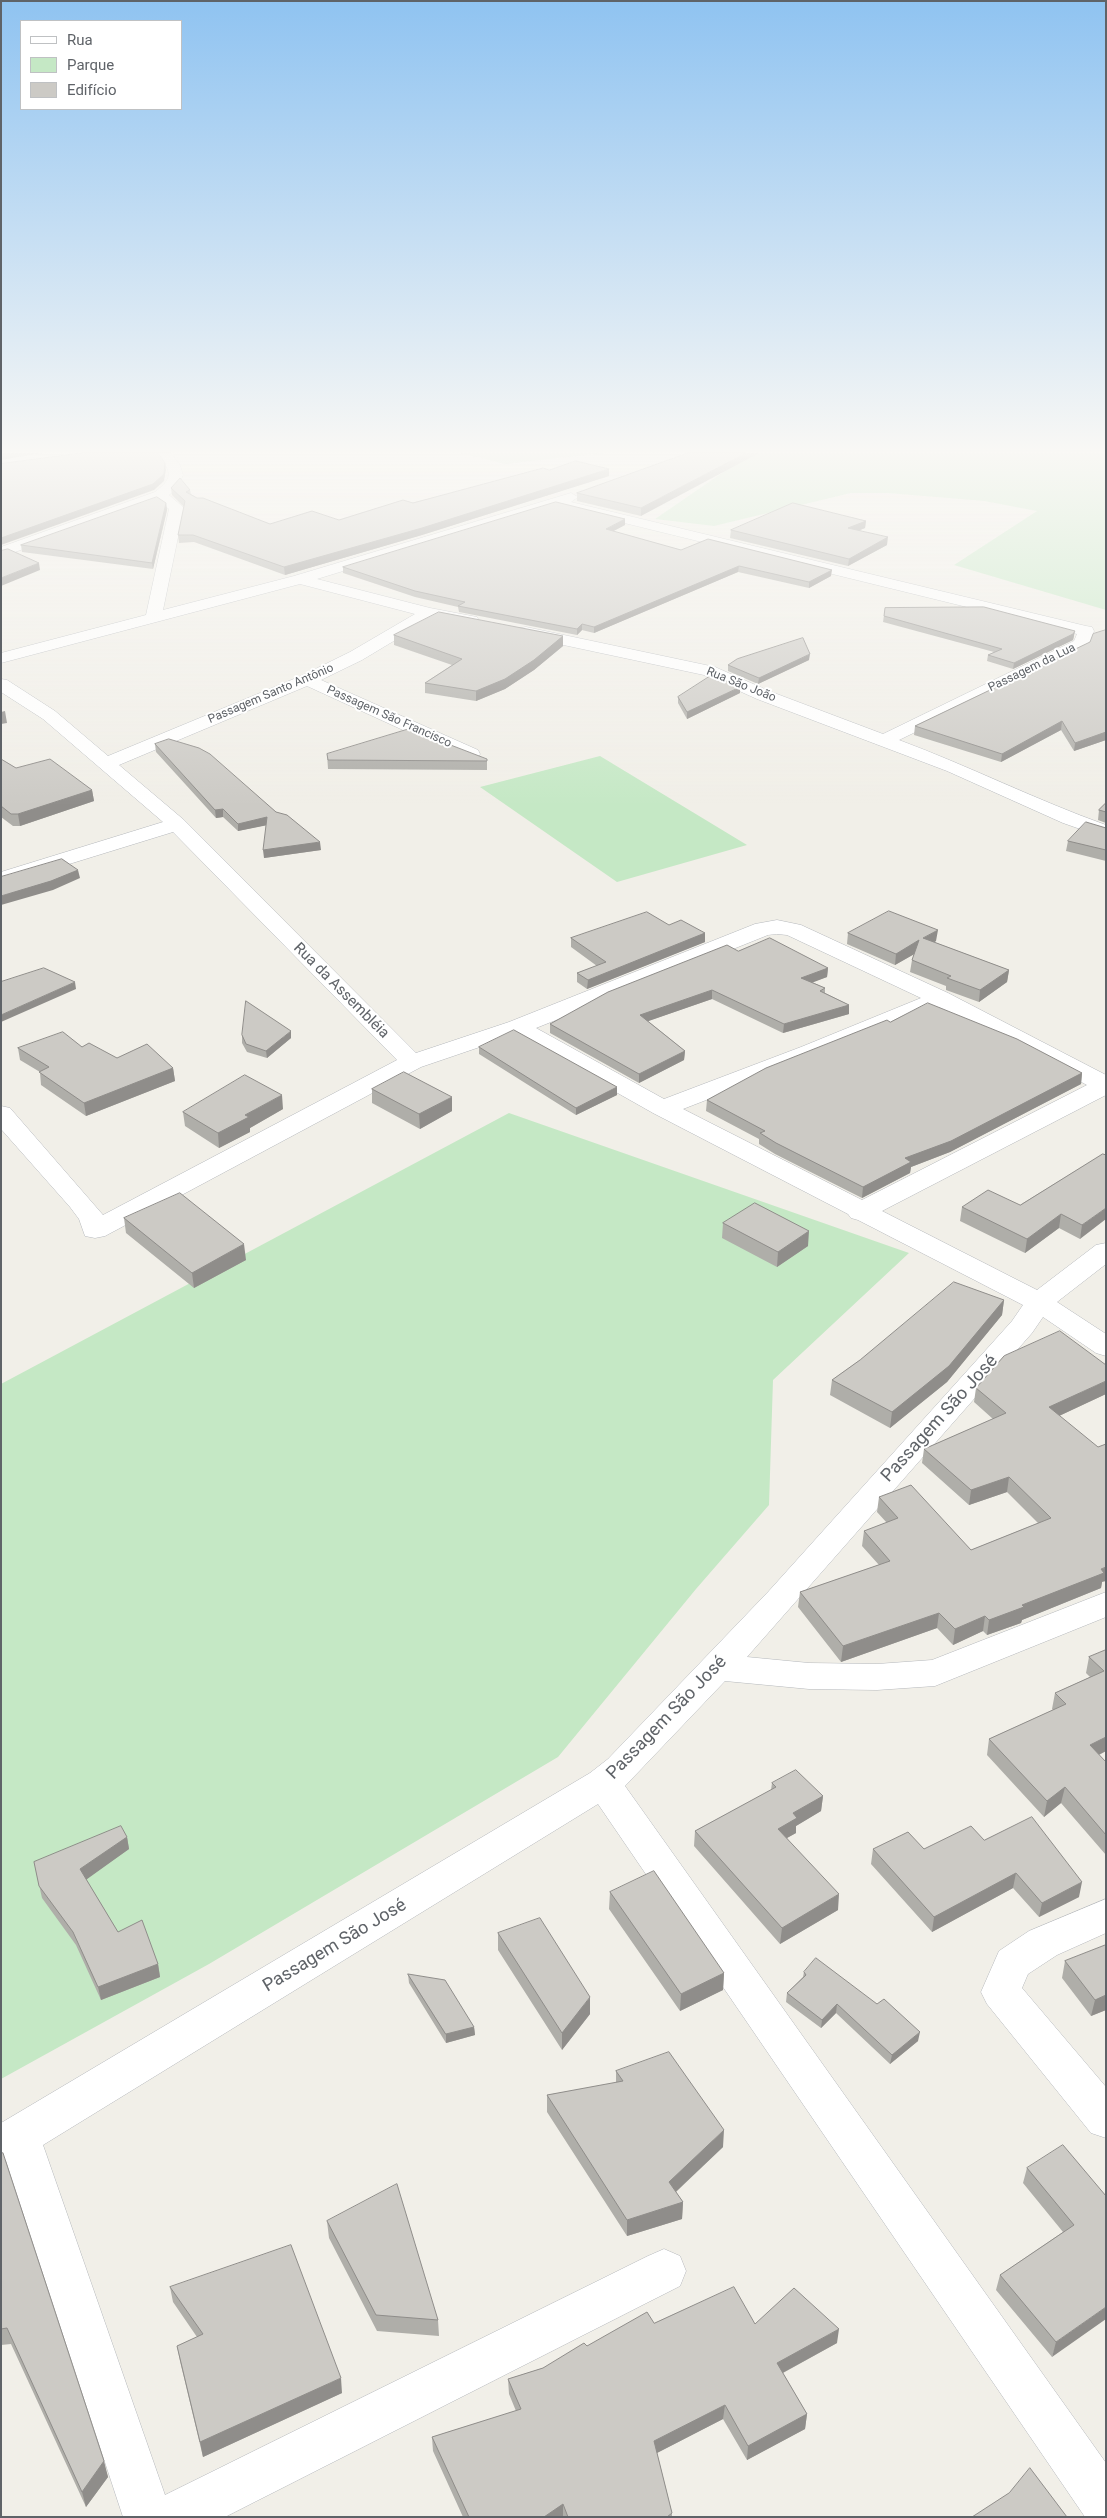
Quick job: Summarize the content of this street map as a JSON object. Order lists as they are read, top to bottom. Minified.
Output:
{"streets":{"street":["Passagem da Lua","Rua São João","Passagem Santo Antônio","Passagem São Francisco","Rua da Assembléia","Passagem São José"]},"crossings":[["Passagem da Lua","Rua São João"],["Passagem Santo Antônio","Passagem São Francisco"],["Passagem Santo Antônio","Rua da Assembléia"]],"legend":["Rua","Parque","Edifício"]}
